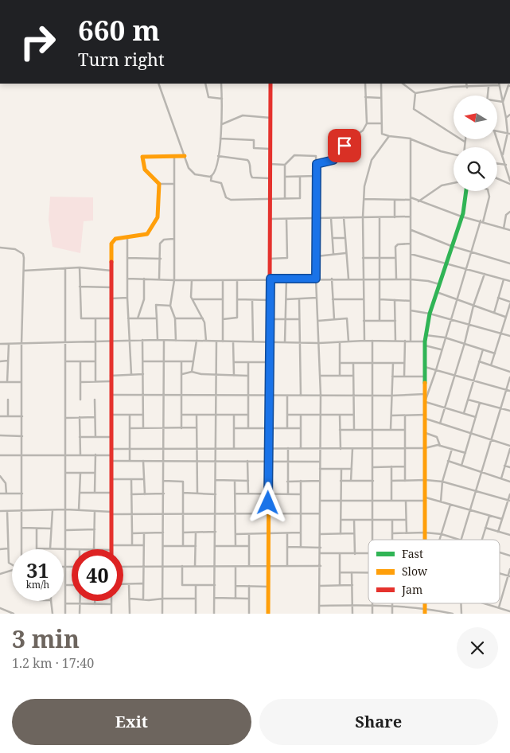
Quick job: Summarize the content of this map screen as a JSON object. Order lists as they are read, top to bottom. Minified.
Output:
{"legend":["Fast","Slow","Jam"],"north":"left","page":{"turn":["660 m","Turn right"],"speed":"31 km/h","limit":"40","heading":["3 min","1.2 km · 17:40"],"buttons":["Exit","Share"]}}
